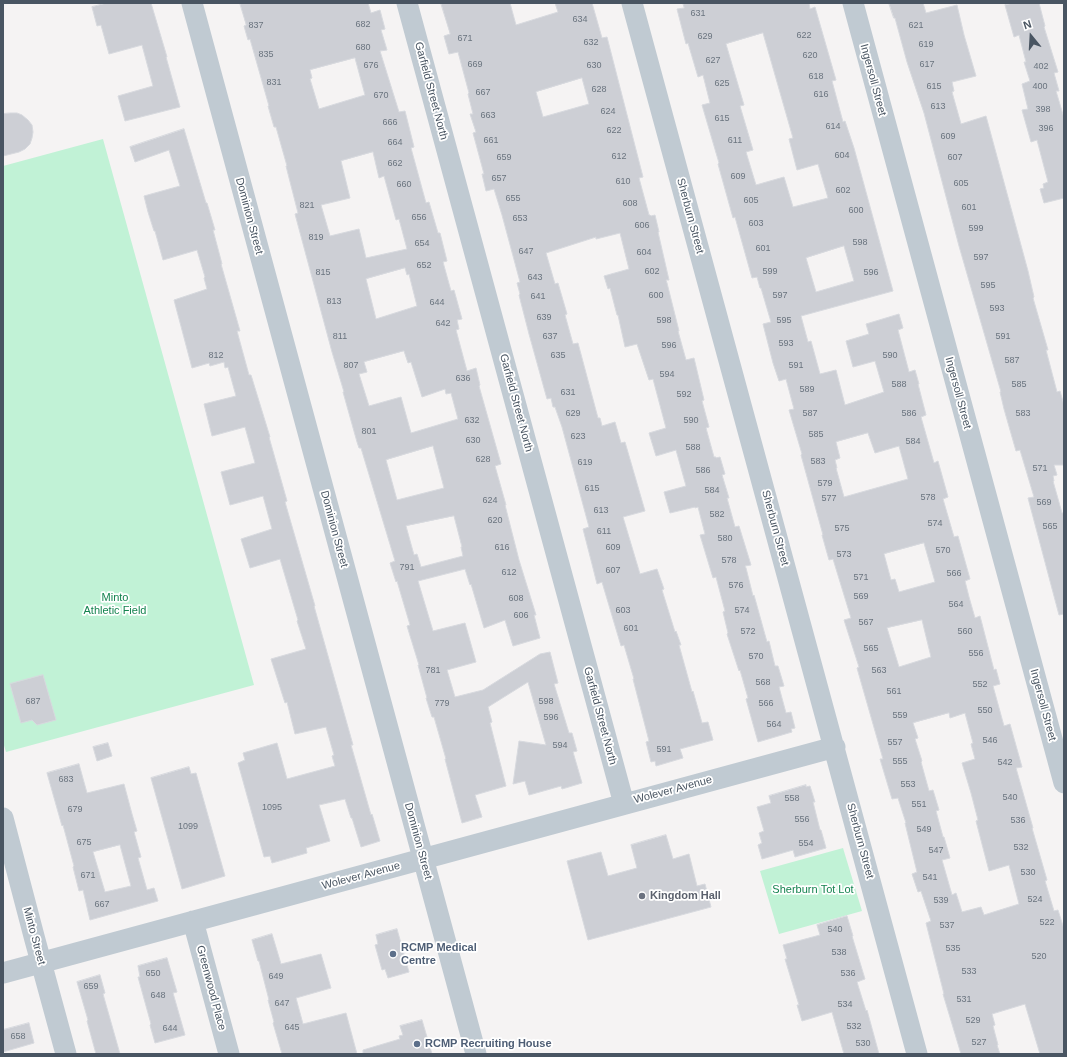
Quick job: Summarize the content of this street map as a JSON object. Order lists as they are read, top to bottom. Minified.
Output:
{"streets":{"street":["Ingersoll Street","Garfield Street North","Dominion Street","Sherburn Street","Wolever Avenue","Minto Street","Greenwood Place"]},"crossings":[["Garfield Street North","Wolever Avenue"],["Dominion Street","Wolever Avenue"],["Sherburn Street","Wolever Avenue"],["Wolever Avenue","Minto Street"],["Wolever Avenue","Greenwood Place"]],"parks":["Minto Athletic Field","Sherburn Tot Lot"],"places":["Kingdom Hall","RCMP Medical Centre","RCMP Recruiting House"],"house_numbers":["631","634","682","837","621","622","629","671","632","619","680","835","620","627","669","617","676","630","402","618","831","625","615","400","628","667","616","670","613","398","624","663","615","666","614","396","622","609","661","611","664","604","612","659","607","662","609","657","610","605","660","602","655","605","608","821","601","600","656","653","603","606","599","819","598","654","601","647","604","597","652","602","599","815","596","643","595","600","597","641","813","644","593","639","598","595","642","811","637","591","593","596","812","635","590","587","807","591","594","636","588","585","589","631","592","629","587","586","583","632","590","801","585","623","630","584","588","628","583","619","571","586","579","615","584","578","577","624","569","613","582","620","574","565","575","611","580","616","609","570","573","578","791","607","612","566","571","576","569","608","564","603","574","606","567","601","572","560","565","556","570","781","563","568","552","561","687","598","779","566","550","559","596","564","546","557","594","591","555","542","683","553","540","558","551","1095","679","556","536","1099","549","675","554","532","547","530","671","541","524","539","667","522","537","540","535","538","520","533","650","536","649","659","648","531","647","534","529","532","645","644","658","527","530"],"north":"top"}
